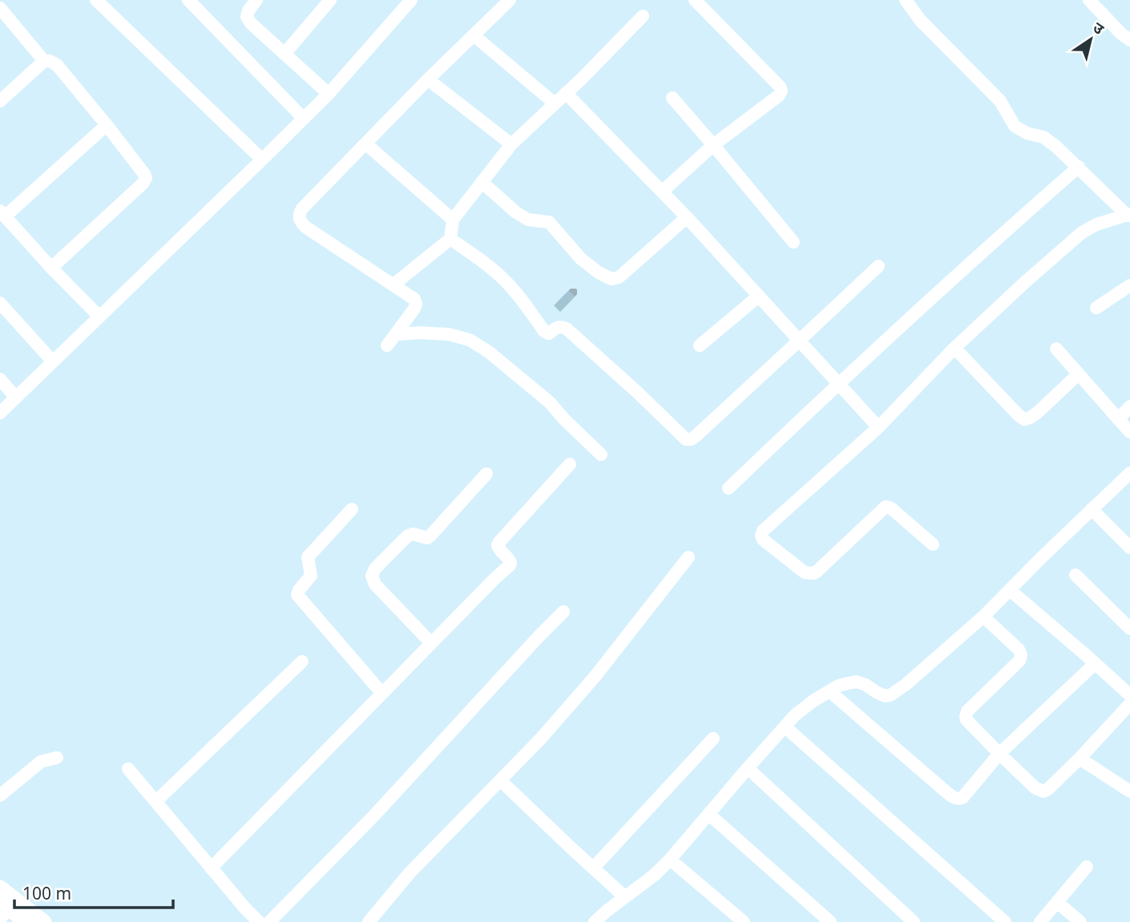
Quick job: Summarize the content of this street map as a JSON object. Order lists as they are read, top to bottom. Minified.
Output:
{"scale_bar":"100 m","north":"top right"}
